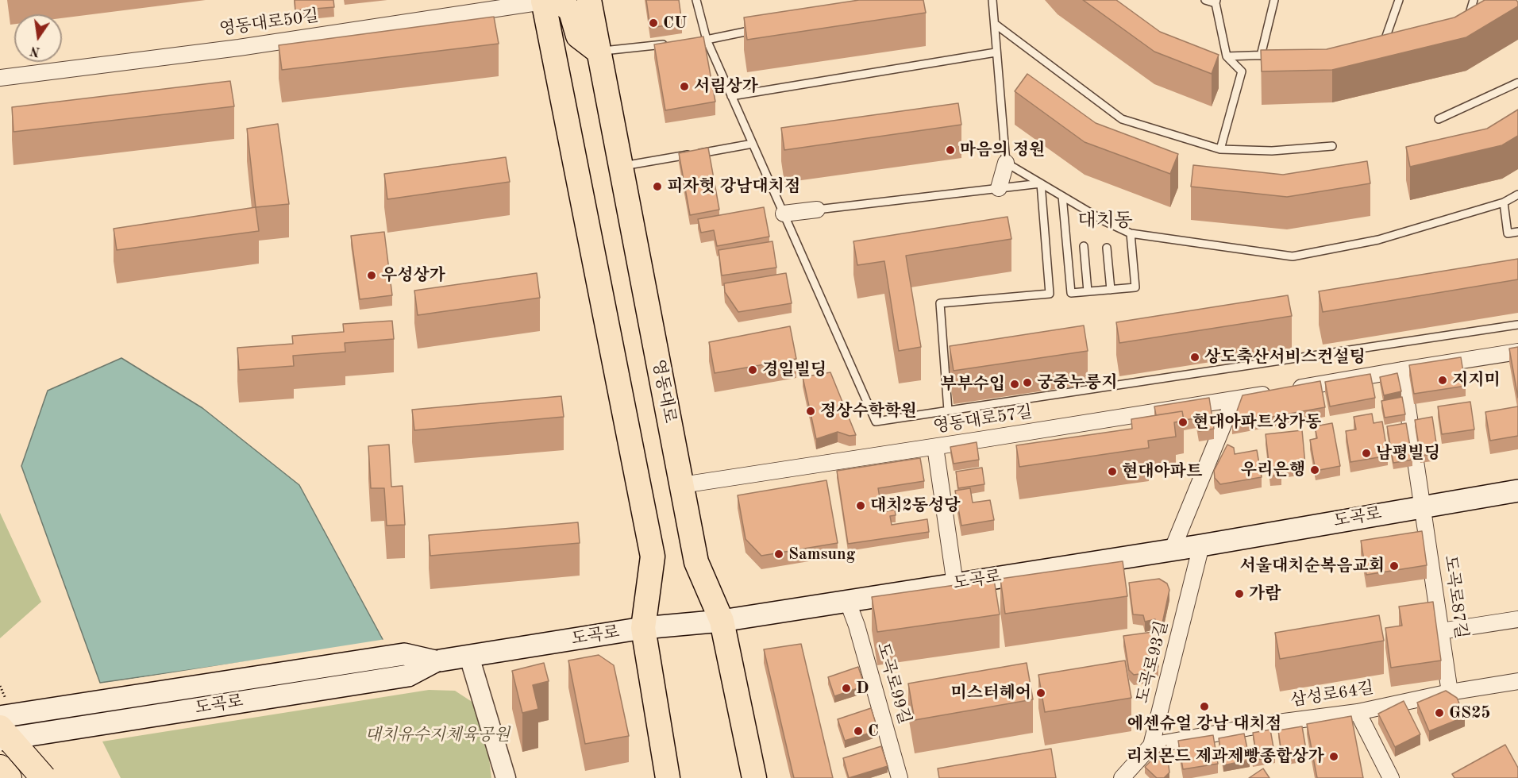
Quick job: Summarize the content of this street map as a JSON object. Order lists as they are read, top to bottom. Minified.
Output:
{"streets":{"main road":["영동대로","도곡로"],"street":["영동대로50길","영동대로57길","도곡로87길","도곡로93길","도곡로99길","삼성로64길"]},"crossings":[["영동대로","영동대로57길"],["영동대로","도곡로"],["영동대로57길","도곡로87길"],["도곡로","도곡로87길"],["도곡로","도곡로93길"],["도곡로","도곡로99길"],["도곡로87길","삼성로64길"],["도곡로93길","삼성로64길"]],"districts":["대치동"],"parks":["대치유수지체육공원"],"places":["CU","서림상가","마음의 정원","피자헛 강남대치점","우성상가","상도축산서비스컨설팅","경일빌딩","지지미","궁중누룽지","부부수입","정상수학학원","현대아파트상가동","남평빌딩","우리은행","현대아파트","대치2동성당","Samsung","서울대치순복음교회","가람","D","미스터헤어","에센슈얼 강남 대치점","GS25","C","리치몬드 제과제빵종합상가"],"north":"bottom"}
